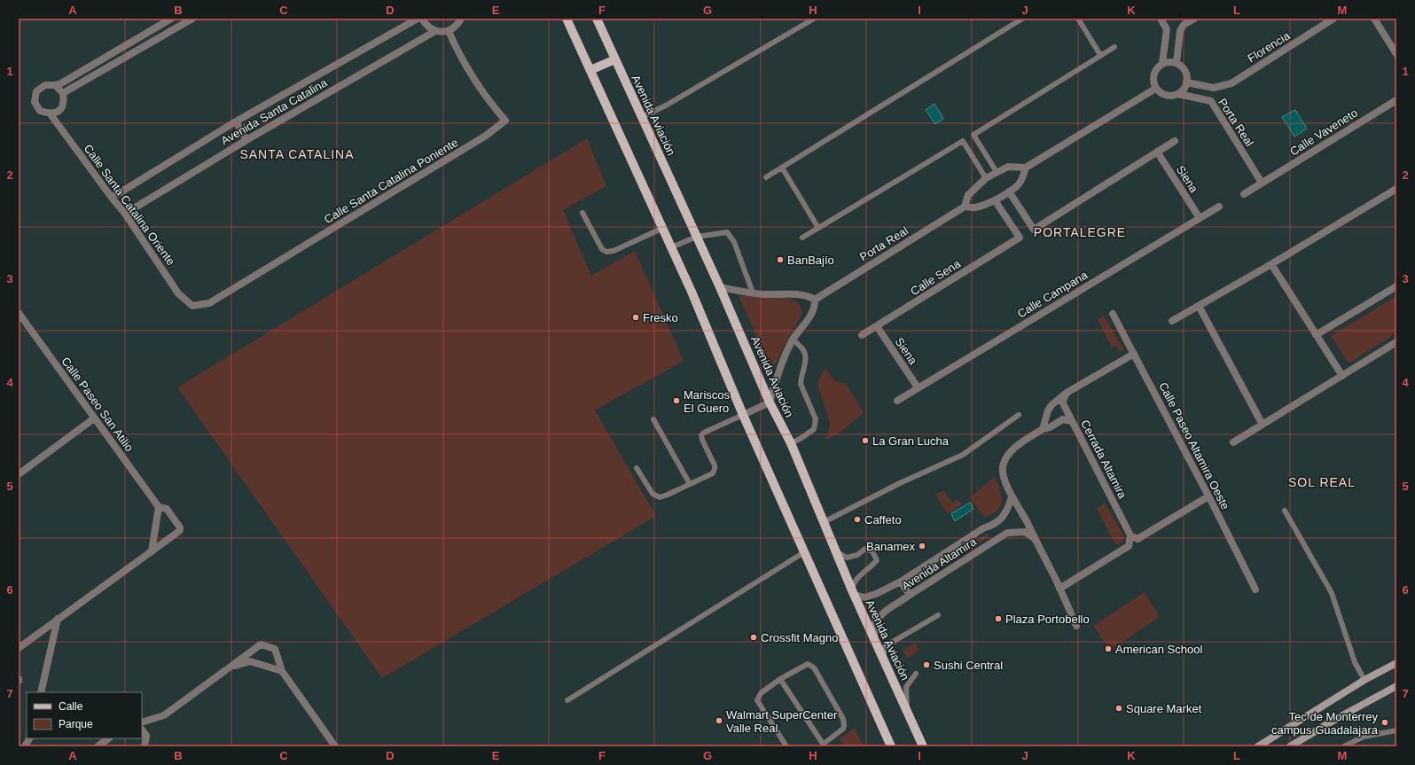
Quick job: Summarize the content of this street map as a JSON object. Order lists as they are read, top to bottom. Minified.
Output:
{"streets":{"main road":["Avenida Aviación"],"street":["Florencia","Avenida Santa Catalina","Porta Real","Calle Vaveneto","Siena","Calle Santa Catalina Poniente","Calle Santa Catalina Oriente","Calle Sena","Calle Campana","Calle Paseo San Atilio","Calle Paseo Altamira Oeste","Cerrada Altamira","Avenida Altamira"]},"crossings":[["Florencia","Porta Real"],["Avenida Santa Catalina","Calle Santa Catalina Oriente"],["Avenida Aviación","Avenida Altamira"],["Porta Real","Calle Vaveneto"],["Porta Real","Calle Sena"],["Siena","Calle Sena"],["Siena","Calle Campana"],["Calle Santa Catalina Poniente","Calle Santa Catalina Oriente"]],"districts":["SANTA CATALINA","PORTALEGRE","SOL REAL"],"places":["BanBajío","Fresko","Mariscos El Guero","La Gran Lucha","Caffeto","Banamex","Plaza Portobello","Crossfit Magno","American School","Sushi Central","Square Market","Walmart SuperCenter Valle Real","Tec de Monterrey campus Guadalajara"],"legend":["Calle","Parque"],"grid":{"columns":["A","B","C","D","E","F","G","H","I","J","K","L","M"],"rows":["1","2","3","4","5","6","7"]}}
